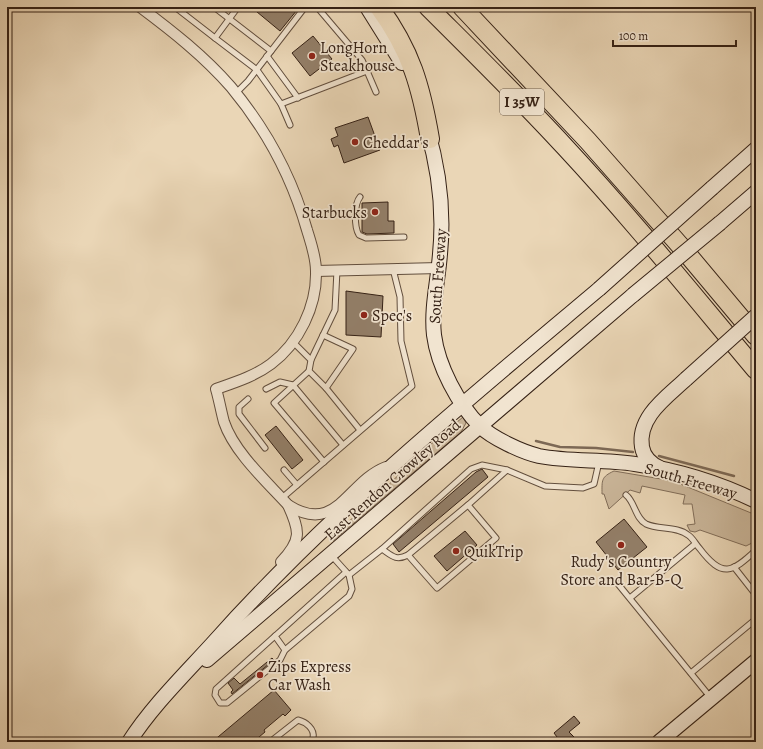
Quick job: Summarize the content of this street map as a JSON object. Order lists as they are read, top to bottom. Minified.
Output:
{"streets":{"highway":["I 35W"],"main road":["South Freeway","East Rendon Crowley Road"]},"crossings":[["South Freeway","East Rendon Crowley Road"]],"places":["LongHorn Steakhouse","Cheddar's","Starbucks","Spec's","Rudy's Country Store and Bar-B-Q","QuikTrip","Zips Express Car Wash"],"scale_bar":"100 m"}
